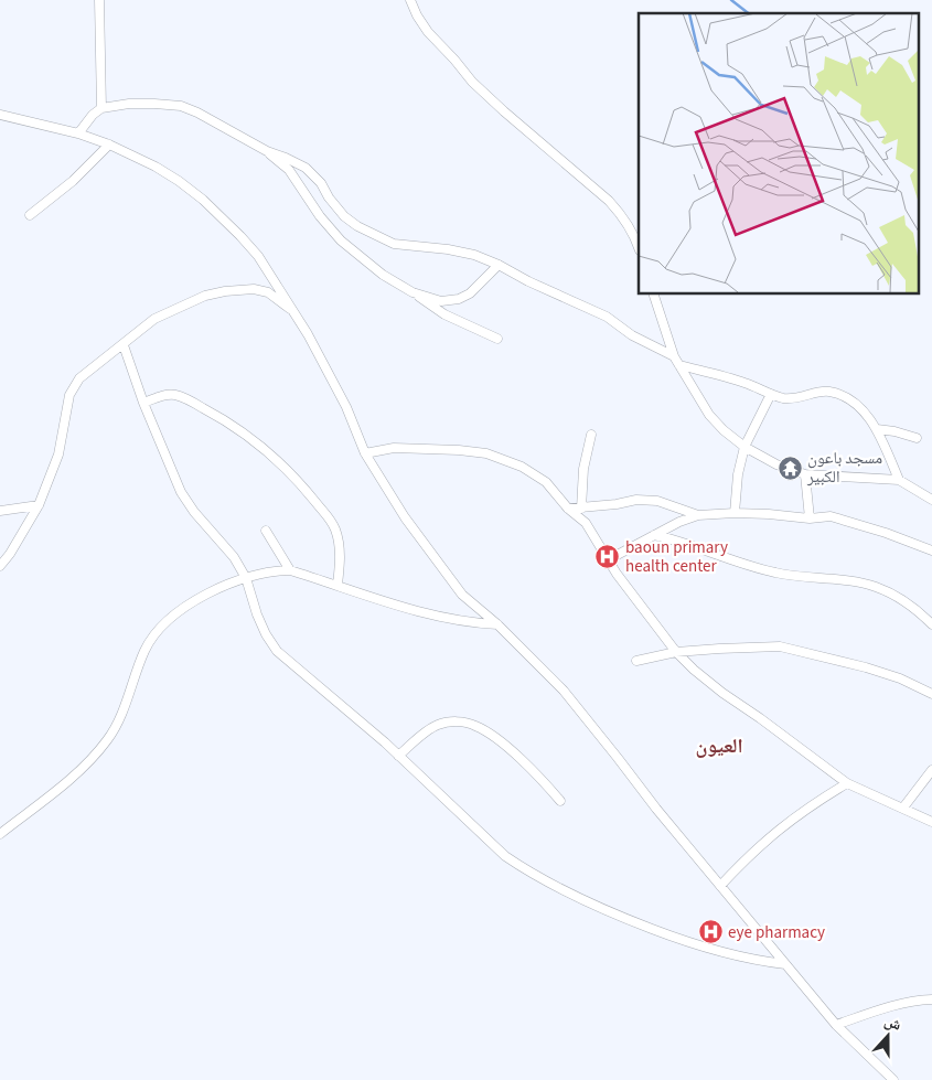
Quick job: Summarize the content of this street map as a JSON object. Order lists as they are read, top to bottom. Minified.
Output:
{"districts":["العيون"],"places":{"temple":["مسجد باعون الكبير"],"hospital":["baoun primary health center","eye pharmacy"]},"north":"top"}
